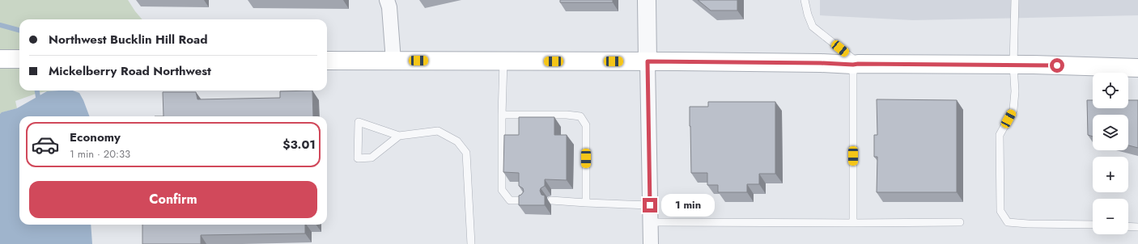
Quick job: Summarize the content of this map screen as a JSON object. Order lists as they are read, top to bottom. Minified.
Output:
{"page":{"banner":["Northwest Bucklin Hill Road","Mickelberry Road Northwest"],"map_buttons":["+","−"],"list":[{"name":"Economy","note":"1 min · 20:33","value":"$3.01"}],"buttons":"Confirm","bubble":"1 min"}}
